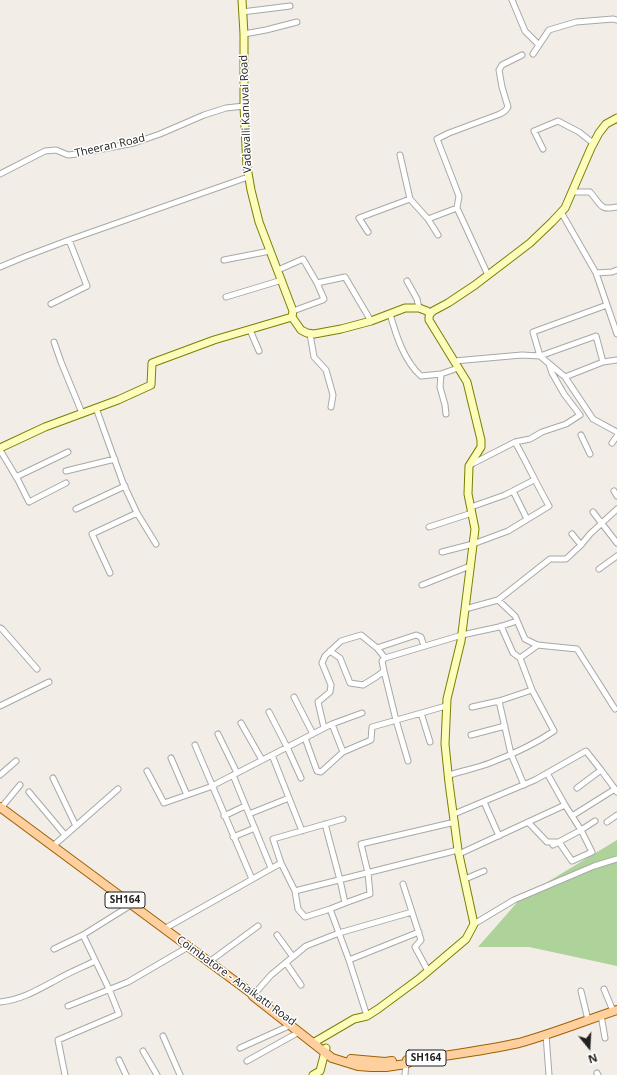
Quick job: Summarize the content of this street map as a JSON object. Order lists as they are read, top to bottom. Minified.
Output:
{"streets":{"main road":["Vadavalli Kanuvai Road","SH164","Coimbatore - Anaikatti Road"],"street":["Theeran Road"]},"crossings":[["Vadavalli Kanuvai Road","Theeran Road"]],"north":"bottom"}
